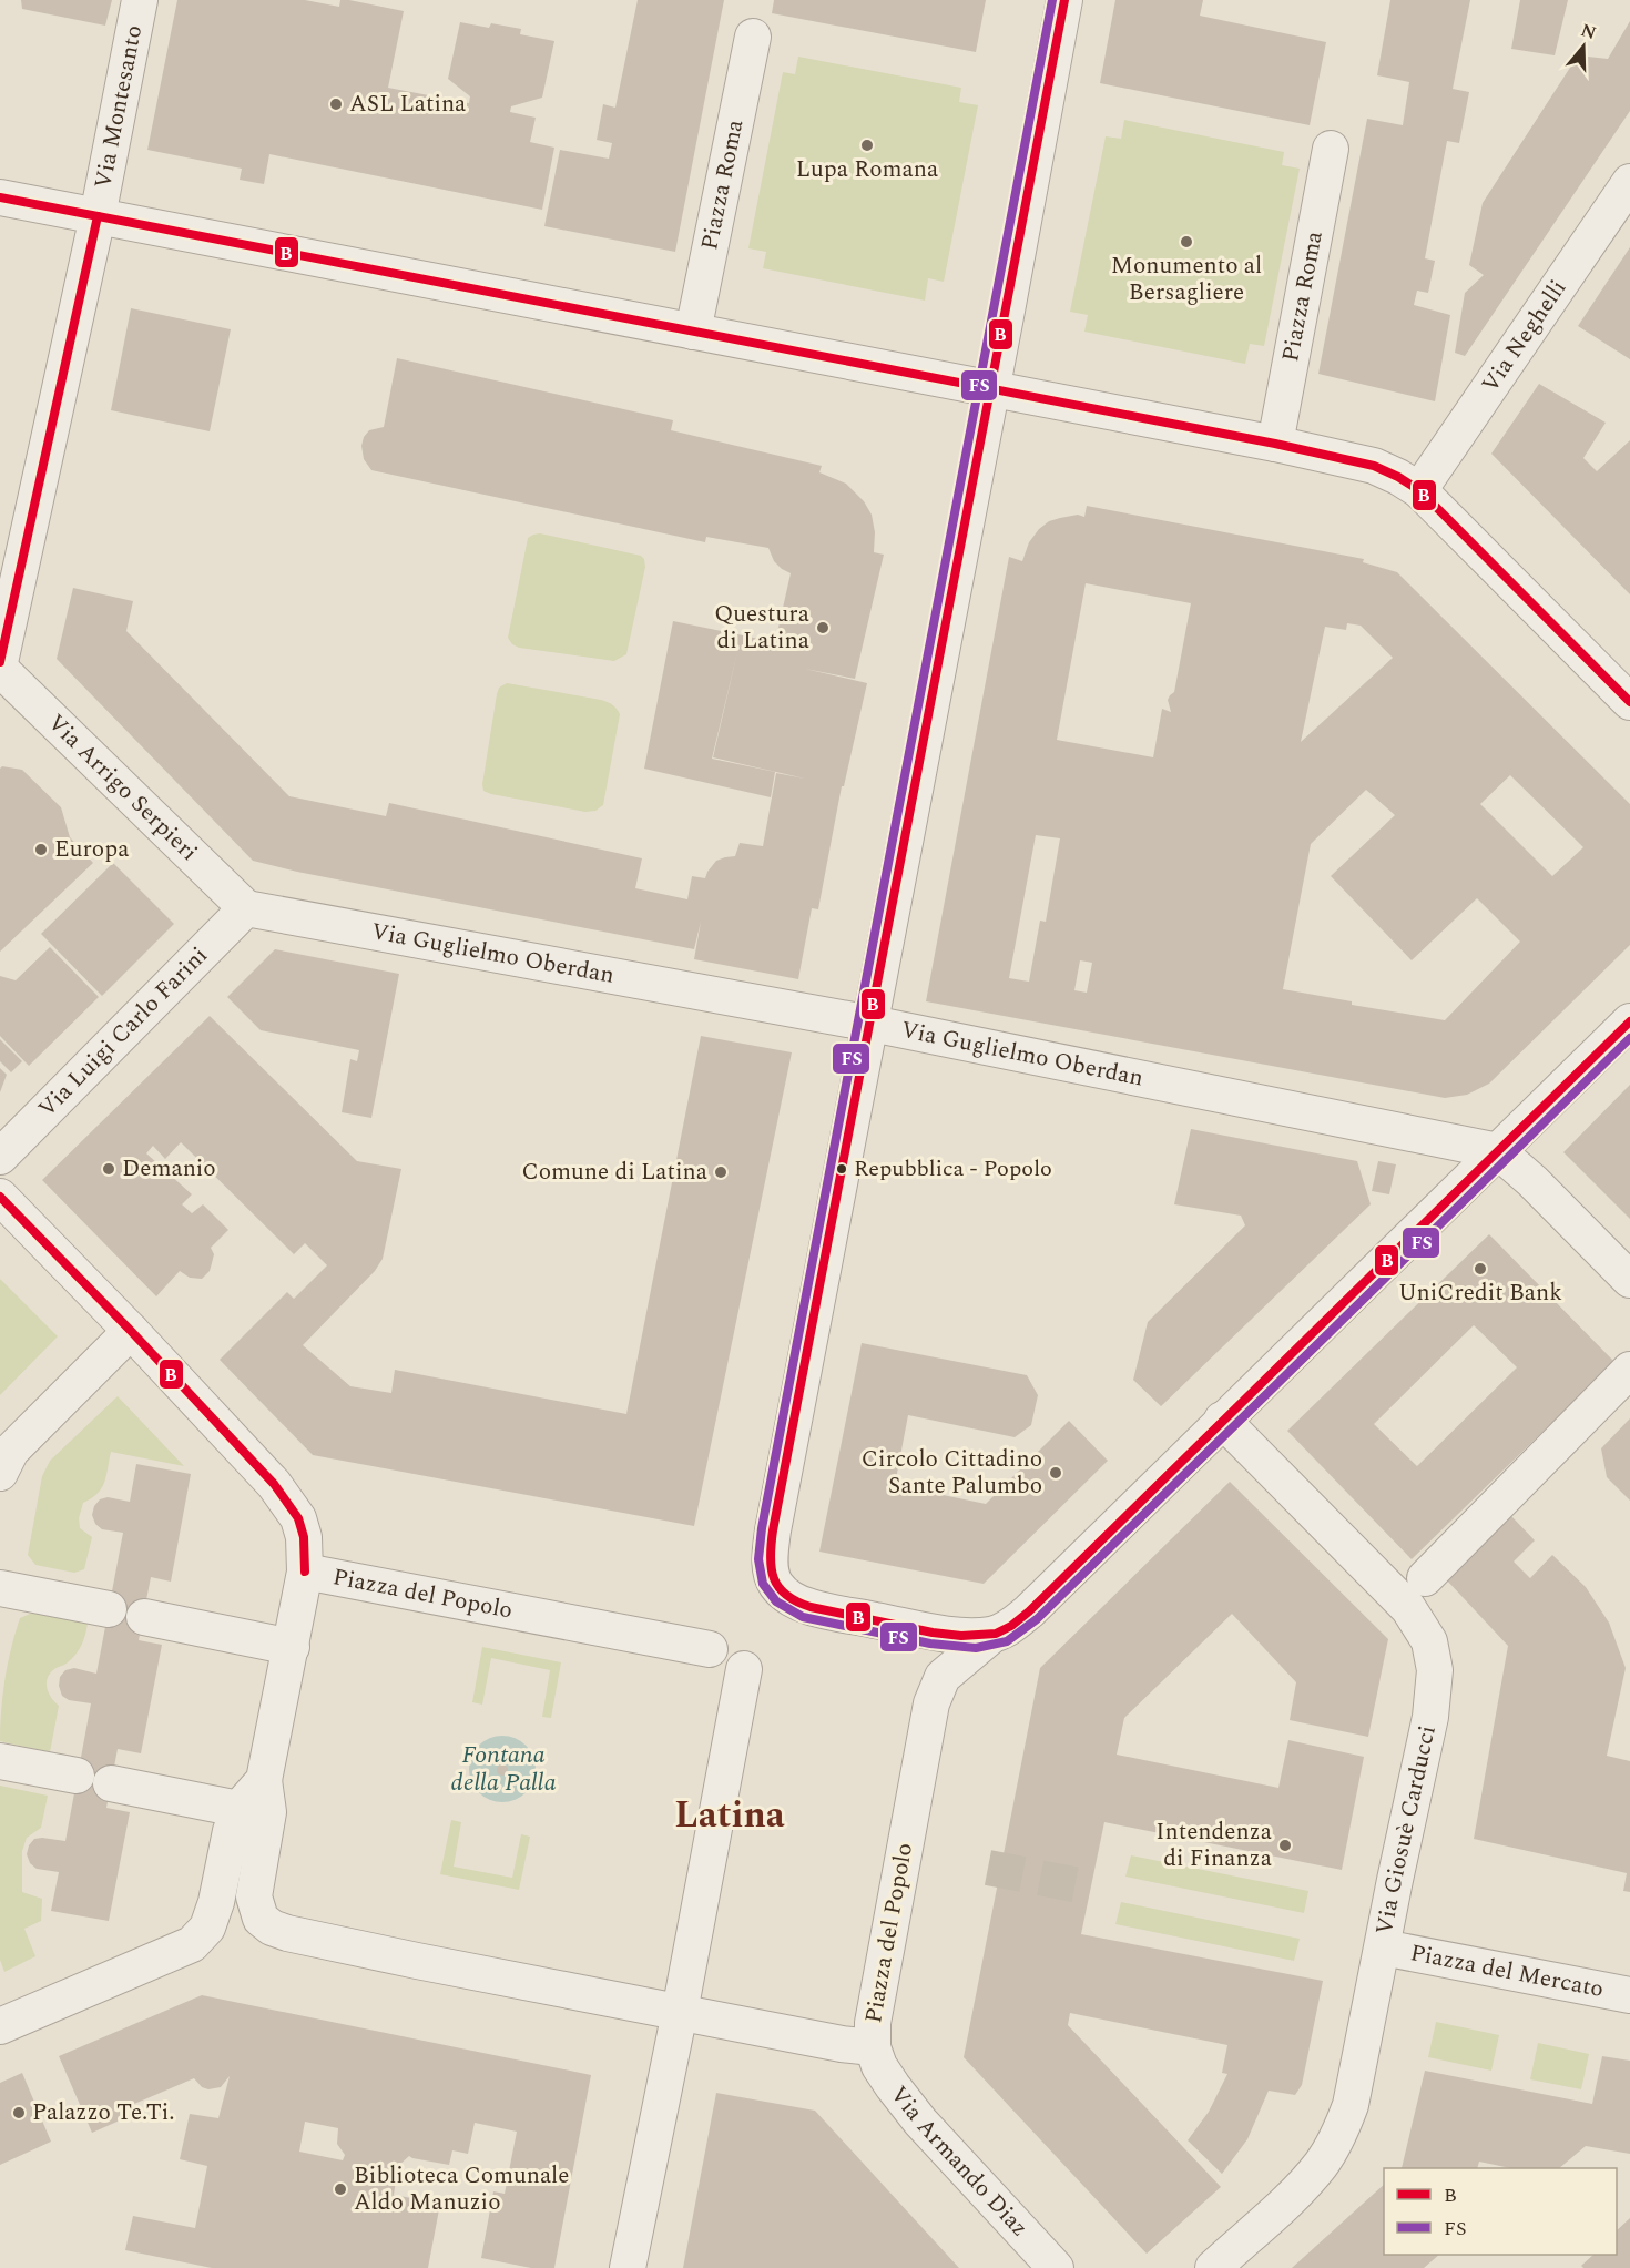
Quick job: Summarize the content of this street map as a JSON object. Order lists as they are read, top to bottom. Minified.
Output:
{"streets":{"street":["Via Montesanto","Piazza Roma","Via Neghelli","Via Arrigo Serpieri","Via Guglielmo Oberdan","Via Luigi Carlo Farini","Piazza del Popolo","Via Giosuè Carducci","Piazza del Mercato","Via Armando Diaz"]},"crossings":[["Via Arrigo Serpieri","Via Guglielmo Oberdan"],["Via Arrigo Serpieri","Via Luigi Carlo Farini"],["Via Guglielmo Oberdan","Via Luigi Carlo Farini"],["Piazza del Popolo","Via Armando Diaz"],["Via Giosuè Carducci","Piazza del Mercato"]],"districts":["Latina"],"water":["Fontana della Palla"],"places":["ASL Latina","Lupa Romana","Monumento al Bersagliere","Questura di Latina","Europa","Demanio","Repubblica - Popolo","Comune di Latina","UniCredit Bank","Circolo Cittadino Sante Palumbo","Intendenza di Finanza","Palazzo Te.Ti.","Biblioteca Comunale Aldo Manuzio"],"lines":["transit line B","transit line FS"],"legend":["B","FS"],"north":"top"}
